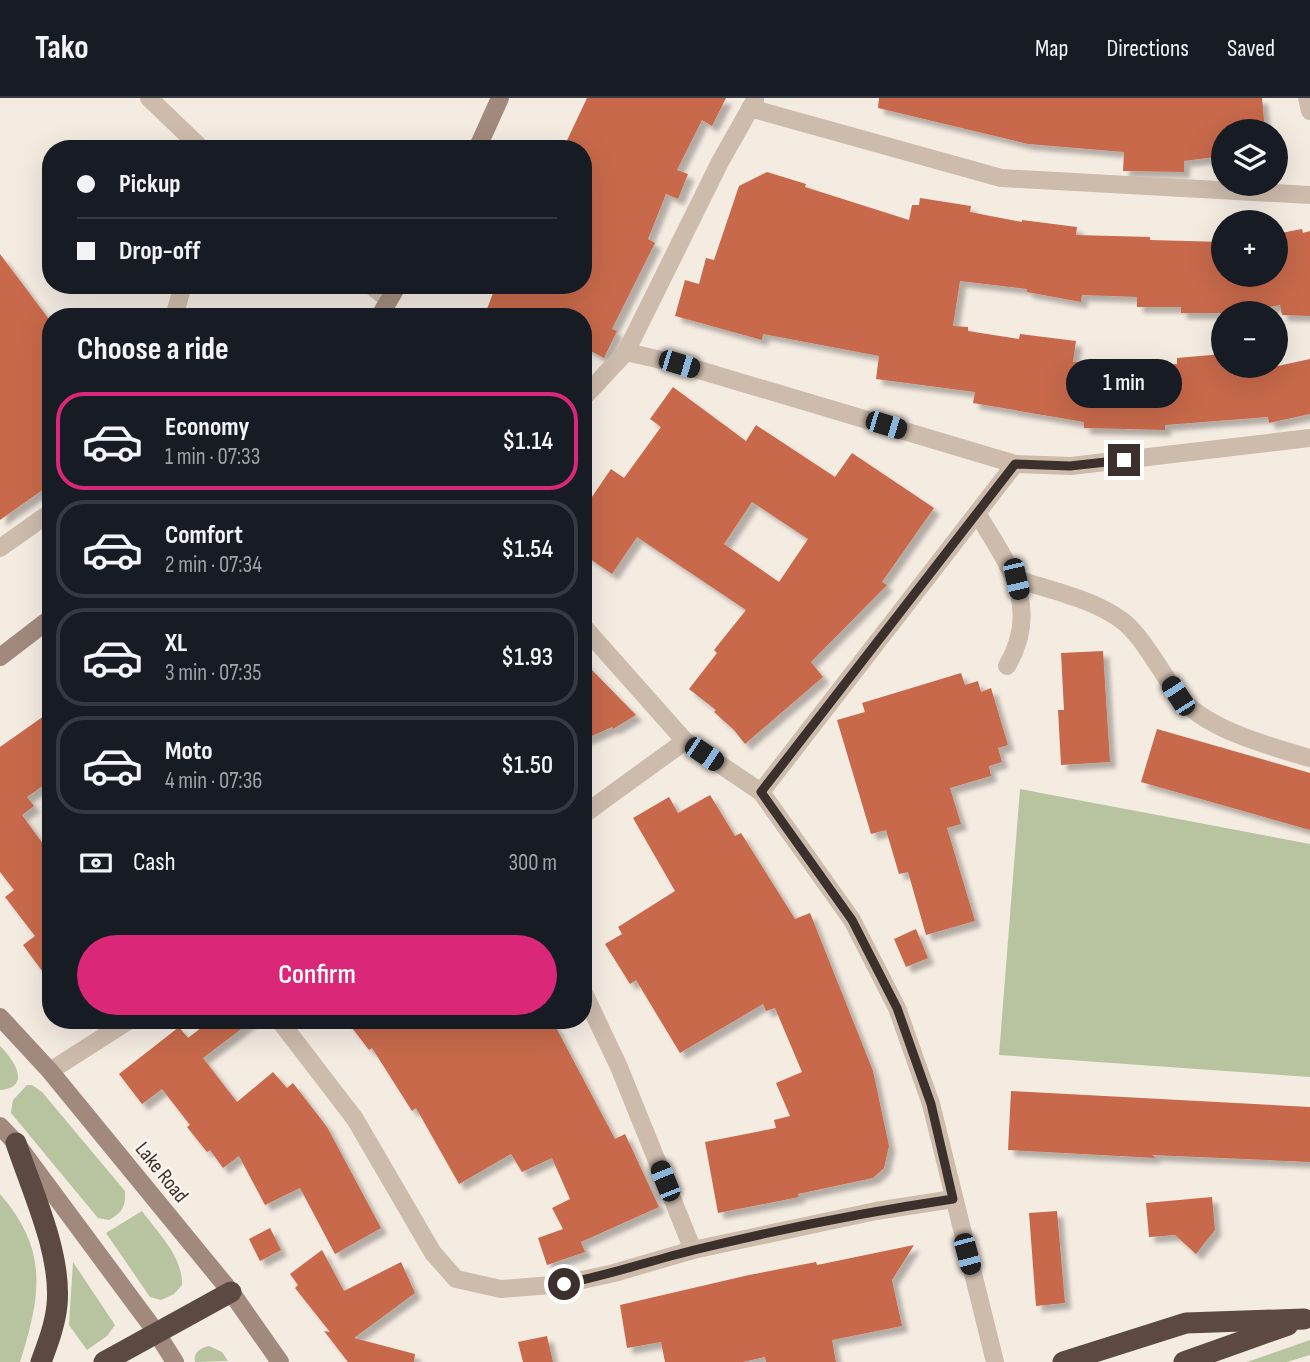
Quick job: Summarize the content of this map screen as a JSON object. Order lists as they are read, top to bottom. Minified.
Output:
{"streets":{"main road":["Lake Road"]},"page":{"header":"Tako","nav":["Map","Directions","Saved"],"map_buttons":["+","−"],"banner":["Pickup","Drop-off"],"heading":"Choose a ride","bubble":"1 min","list":[{"name":"Economy","note":"1 min · 07:33","value":"$1.14"},{"name":"Comfort","note":"2 min · 07:34","value":"$1.54"},{"name":"XL","note":"3 min · 07:35","value":"$1.93"},{"name":"Moto","note":"4 min · 07:36","value":"$1.50"}],"pay":["Cash","300 m"],"buttons":"Confirm"}}
